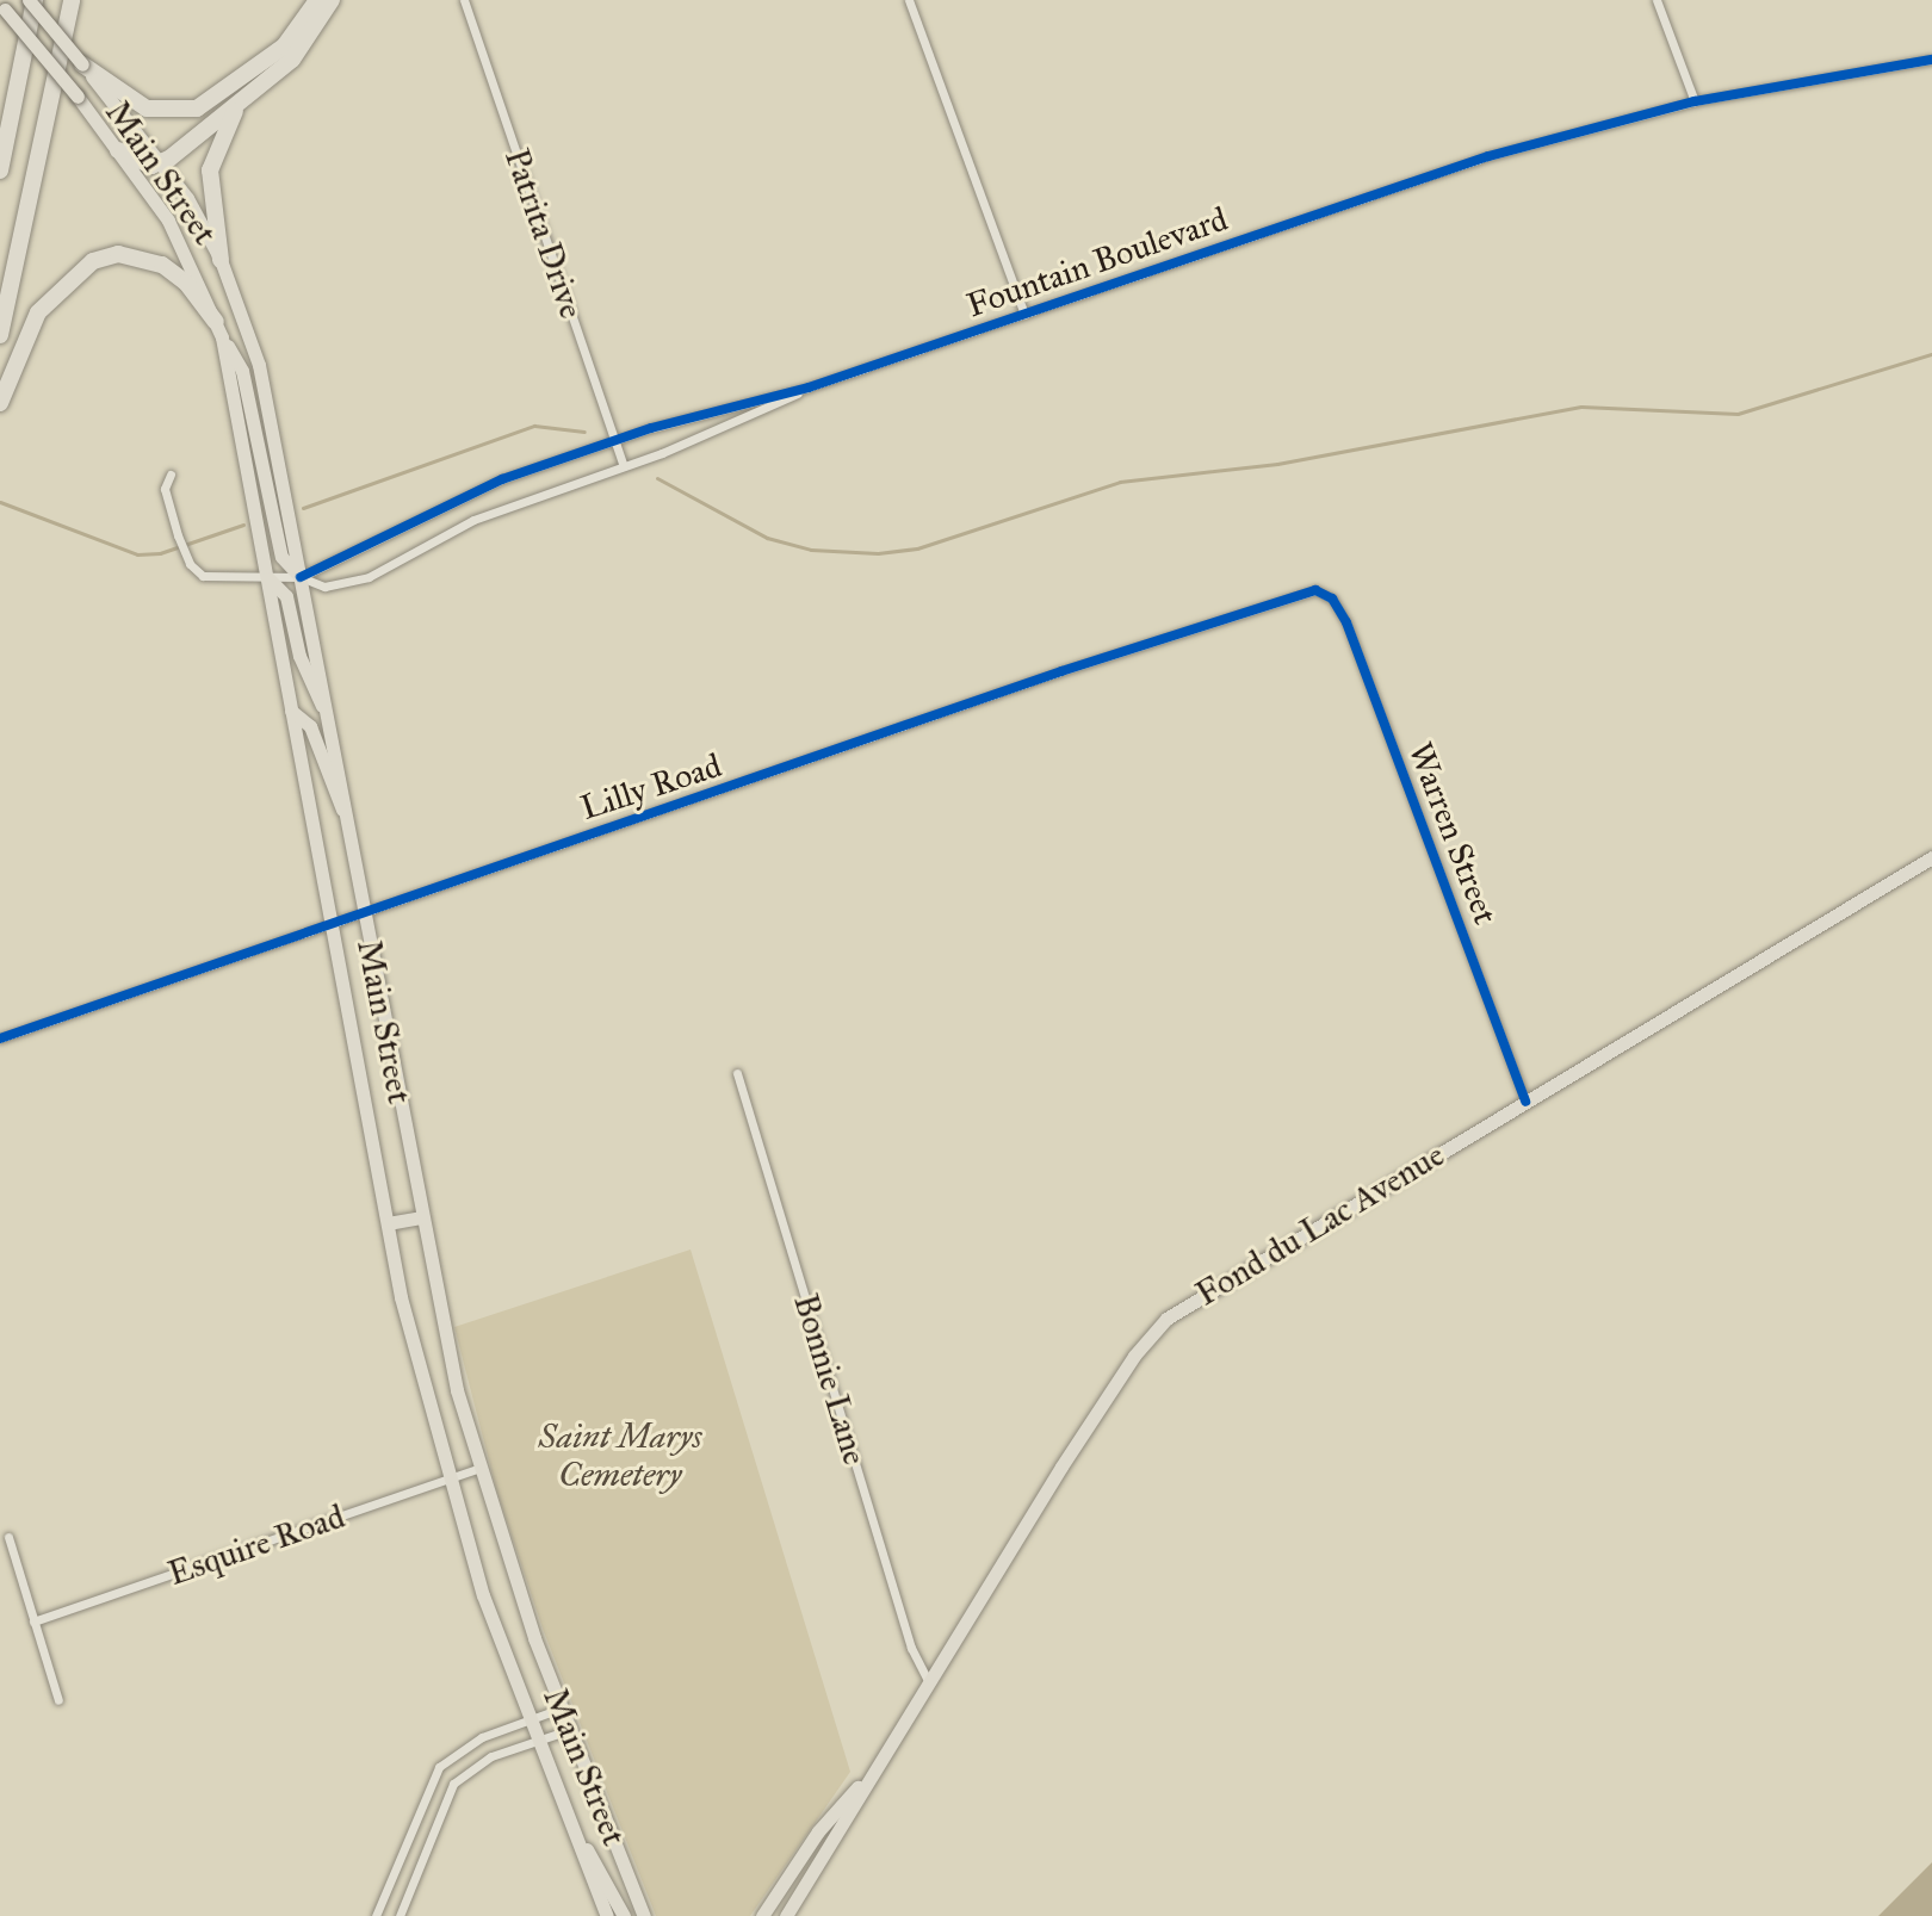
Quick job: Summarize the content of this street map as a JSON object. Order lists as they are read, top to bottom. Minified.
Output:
{"streets":{"main road":["Main Street","Fond du Lac Avenue"],"street":["Patrita Drive","Fountain Boulevard","Lilly Road","Warren Street","Bonnie Lane","Esquire Road"]},"crossings":[["Main Street","Fountain Boulevard"],["Main Street","Lilly Road"],["Main Street","Esquire Road"],["Patrita Drive","Fountain Boulevard"],["Lilly Road","Warren Street"],["Warren Street","Fond du Lac Avenue"],["Fond du Lac Avenue","Bonnie Lane"]],"parks":["Saint Marys Cemetery"]}
